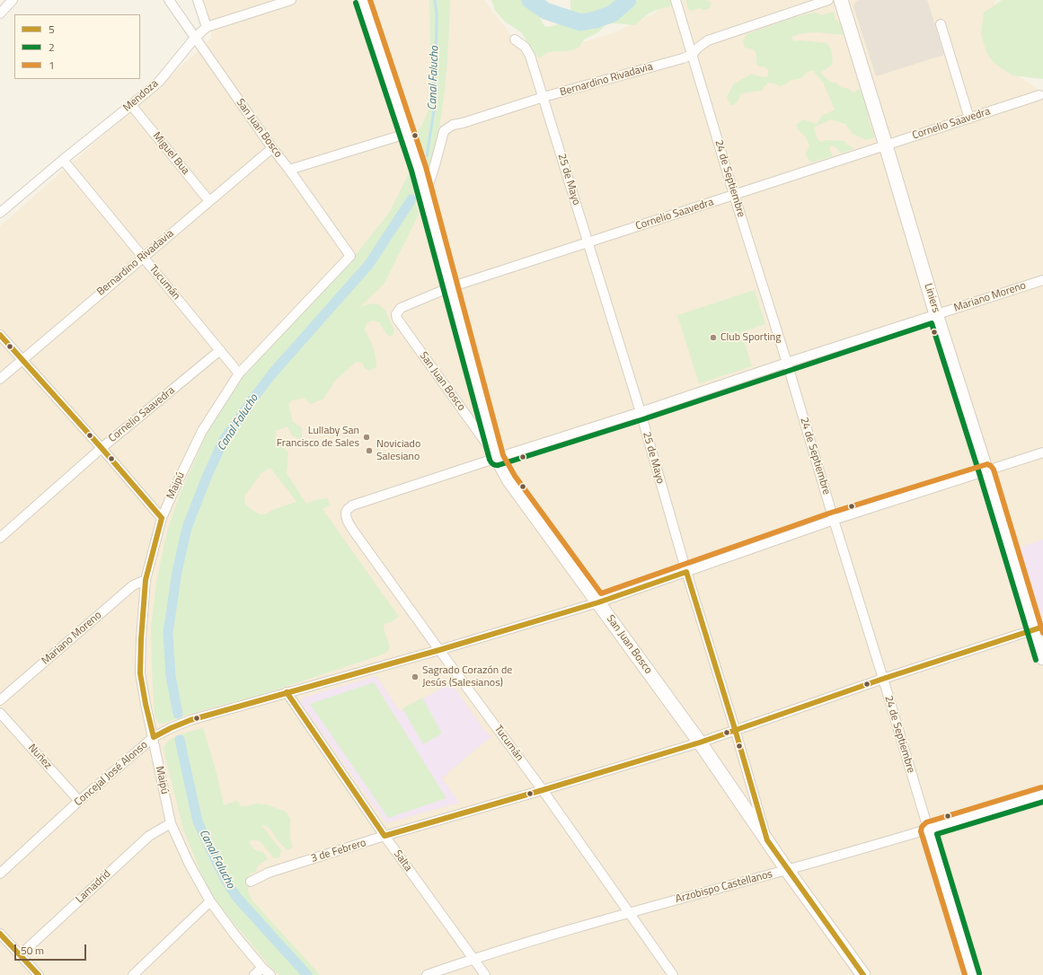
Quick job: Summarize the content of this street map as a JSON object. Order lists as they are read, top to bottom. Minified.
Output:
{"streets":{"street":["Bernardino Rivadavia","Mendoza","Cornelio Saavedra","San Juan Bosco","Miguel Bua","24 de Septiembre","25 de Mayo","Tucumán","Mariano Moreno","Liniers","Maipú","Nuñez","Concejal José Alonso","3 de Febrero","Salta","Lamadrid","Arzobispo Castellanos"]},"crossings":[["Bernardino Rivadavia","San Juan Bosco"],["Bernardino Rivadavia","Miguel Bua"],["Bernardino Rivadavia","24 de Septiembre"],["Bernardino Rivadavia","25 de Mayo"],["Bernardino Rivadavia","Tucumán"],["Mendoza","San Juan Bosco"],["Mendoza","Miguel Bua"],["Mendoza","Tucumán"],["Cornelio Saavedra","San Juan Bosco"],["Cornelio Saavedra","24 de Septiembre"],["Cornelio Saavedra","25 de Mayo"],["Cornelio Saavedra","Tucumán"],["Cornelio Saavedra","Liniers"],["San Juan Bosco","25 de Mayo"],["San Juan Bosco","Mariano Moreno"],["San Juan Bosco","Maipú"],["San Juan Bosco","Concejal José Alonso"],["San Juan Bosco","3 de Febrero"],["San Juan Bosco","Arzobispo Castellanos"],["24 de Septiembre","Mariano Moreno"],["24 de Septiembre","Concejal José Alonso"],["24 de Septiembre","3 de Febrero"],["24 de Septiembre","Arzobispo Castellanos"],["25 de Mayo","Mariano Moreno"],["25 de Mayo","Concejal José Alonso"],["25 de Mayo","3 de Febrero"],["Tucumán","Mariano Moreno"],["Tucumán","Maipú"],["Tucumán","Concejal José Alonso"],["Tucumán","3 de Febrero"],["Tucumán","Arzobispo Castellanos"],["Mariano Moreno","Liniers"],["Mariano Moreno","Maipú"],["Liniers","Concejal José Alonso"],["Liniers","3 de Febrero"],["Maipú","Concejal José Alonso"],["Maipú","Lamadrid"],["Nuñez","Concejal José Alonso"],["Concejal José Alonso","Salta"],["3 de Febrero","Salta"],["Salta","Arzobispo Castellanos"]],"water":["Canal Falucho"],"places":["Club Sporting","Lullaby San Francisco de Sales","Noviciado Salesiano","Sagrado Corazón de Jesús (Salesianos)"],"lines":["transit line 1","transit line 2","transit line 5"],"legend":["5","2","1"],"scale_bar":"50 m"}
